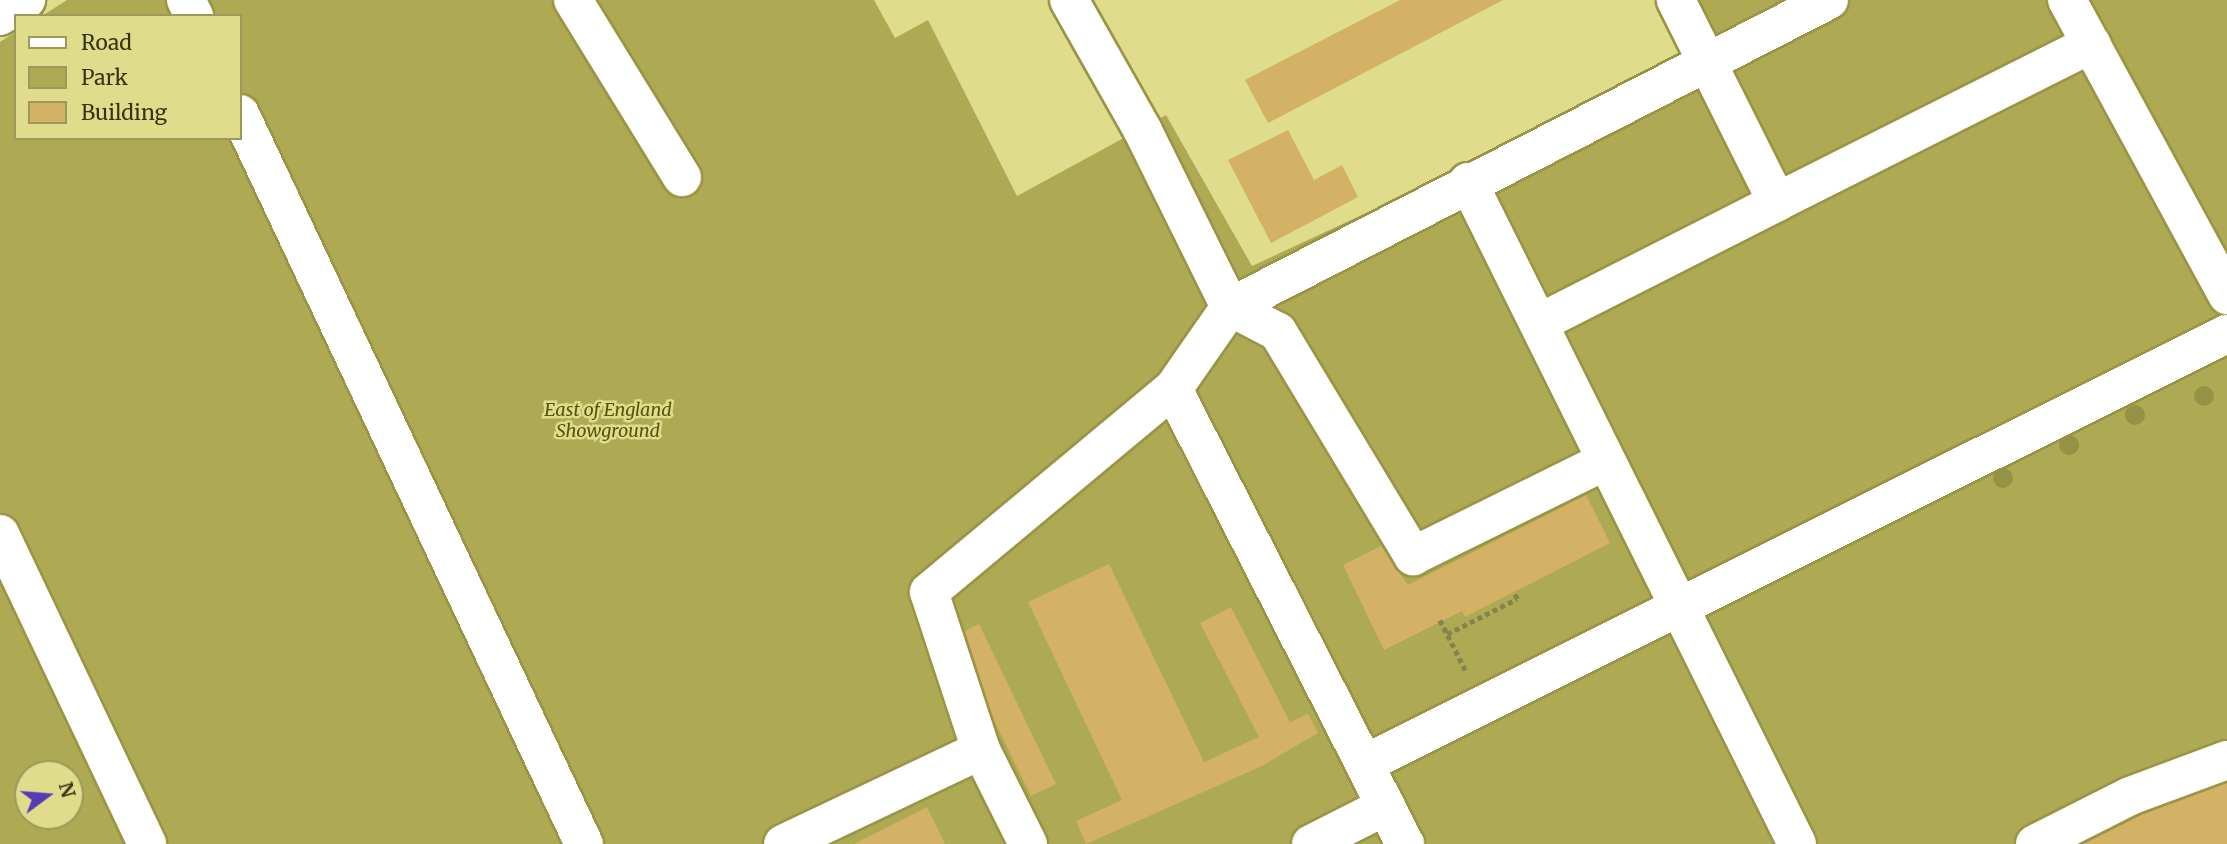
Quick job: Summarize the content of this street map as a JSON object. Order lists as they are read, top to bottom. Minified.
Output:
{"parks":["East of England Showground"],"legend":["Road","Park","Building"],"north":"right"}
